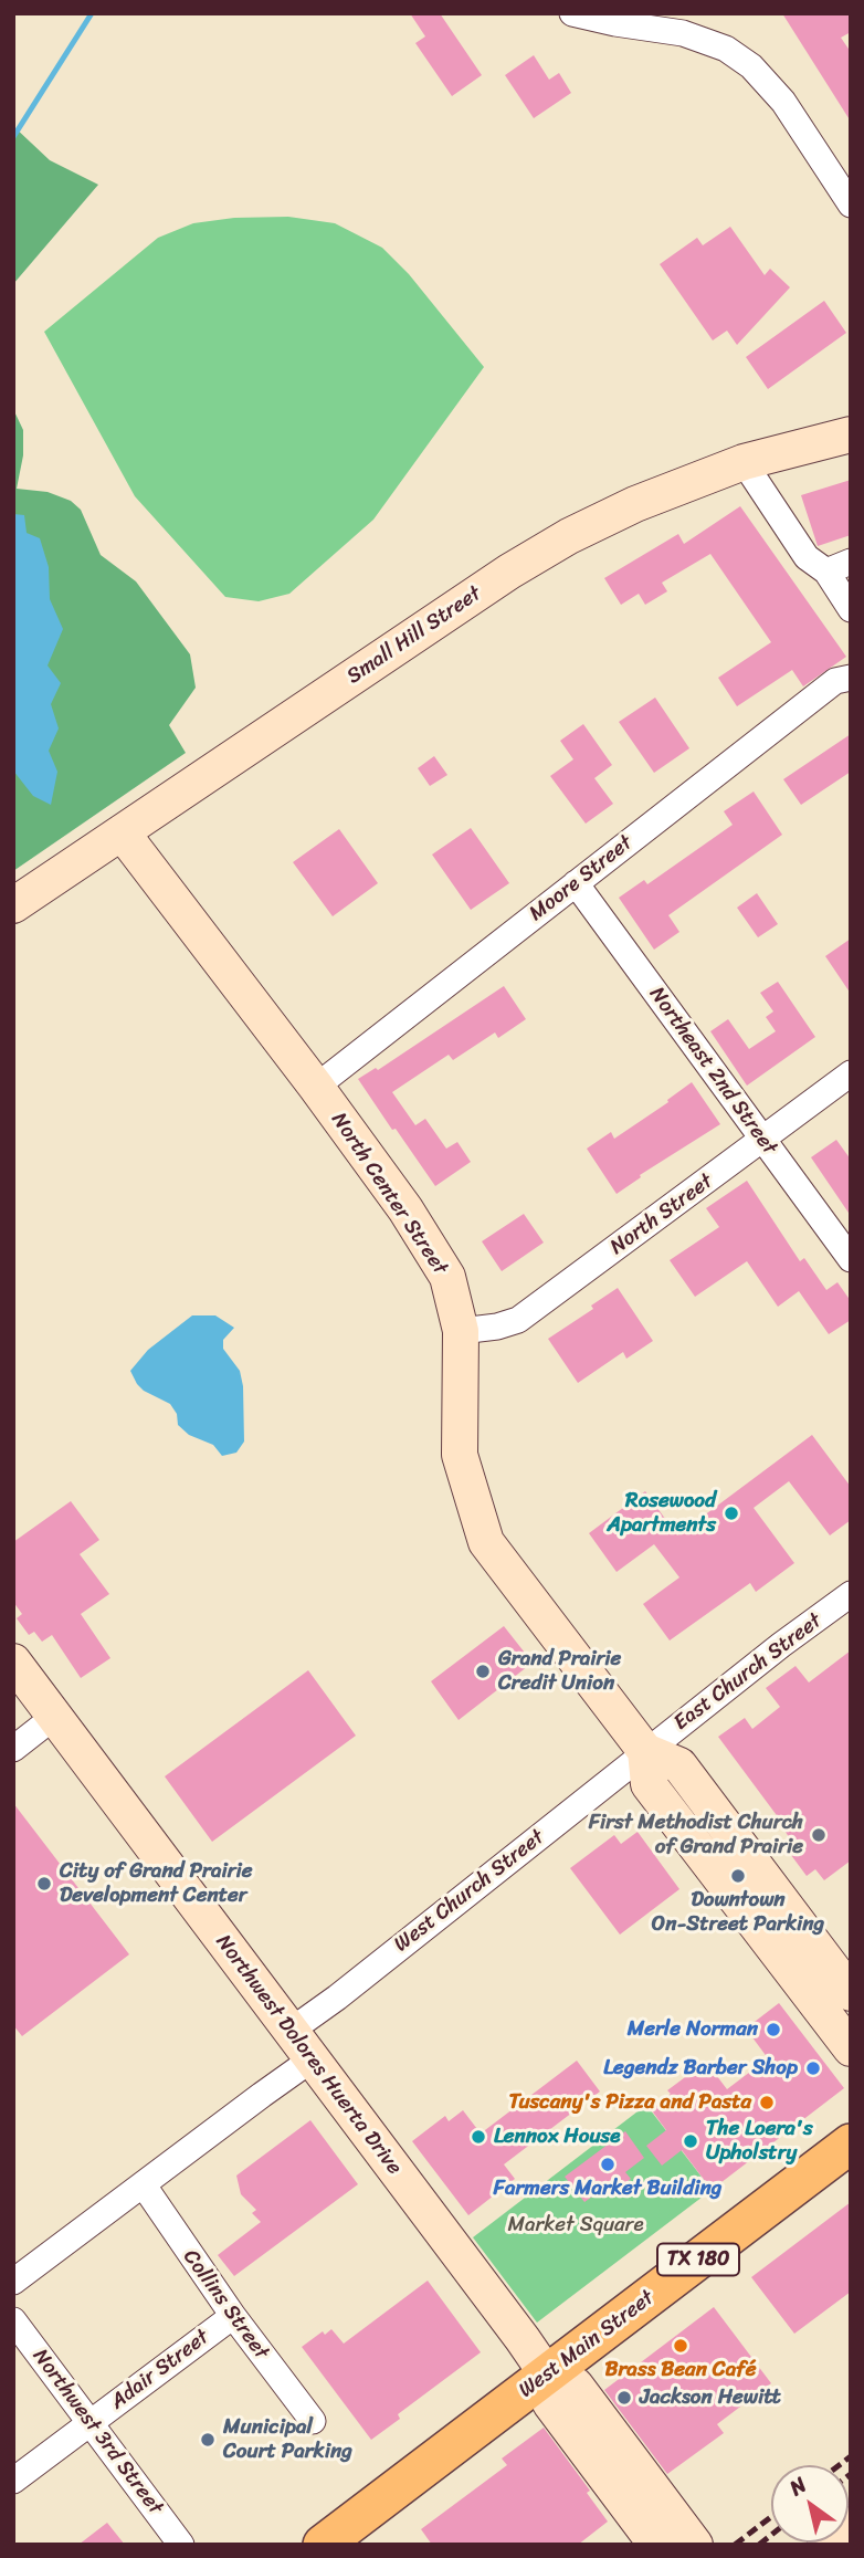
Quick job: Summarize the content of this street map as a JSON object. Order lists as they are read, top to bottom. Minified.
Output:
{"streets":{"main road":["TX 180","West Main Street"],"street":["Small Hill Street","Moore Street","Northeast 2nd Street","North Center Street","North Street","East Church Street","West Church Street","Northwest Dolores Huerta Drive","Collins Street","Adair Street","Northwest 3rd Street"]},"crossings":[["Small Hill Street","North Center Street"],["Moore Street","Northeast 2nd Street"],["Moore Street","North Center Street"],["Northeast 2nd Street","North Street"],["North Center Street","North Street"],["North Center Street","East Church Street"],["North Center Street","West Church Street"],["East Church Street","West Church Street"],["West Church Street","Northwest Dolores Huerta Drive"],["Northwest Dolores Huerta Drive","West Main Street"],["Collins Street","Adair Street"],["Adair Street","Northwest 3rd Street"]],"parks":["Market Square"],"places":["Rosewood Apartments","Grand Prairie Credit Union","First Methodist Church of Grand Prairie","Downtown On-Street Parking","City of Grand Prairie Development Center","Merle Norman","Legendz Barber Shop","Tuscany's Pizza and Pasta","Lennox House","The Loera's Upholstry","Farmers Market Building","Brass Bean Café","Jackson Hewitt","Municipal Court Parking"],"north":"top left"}
